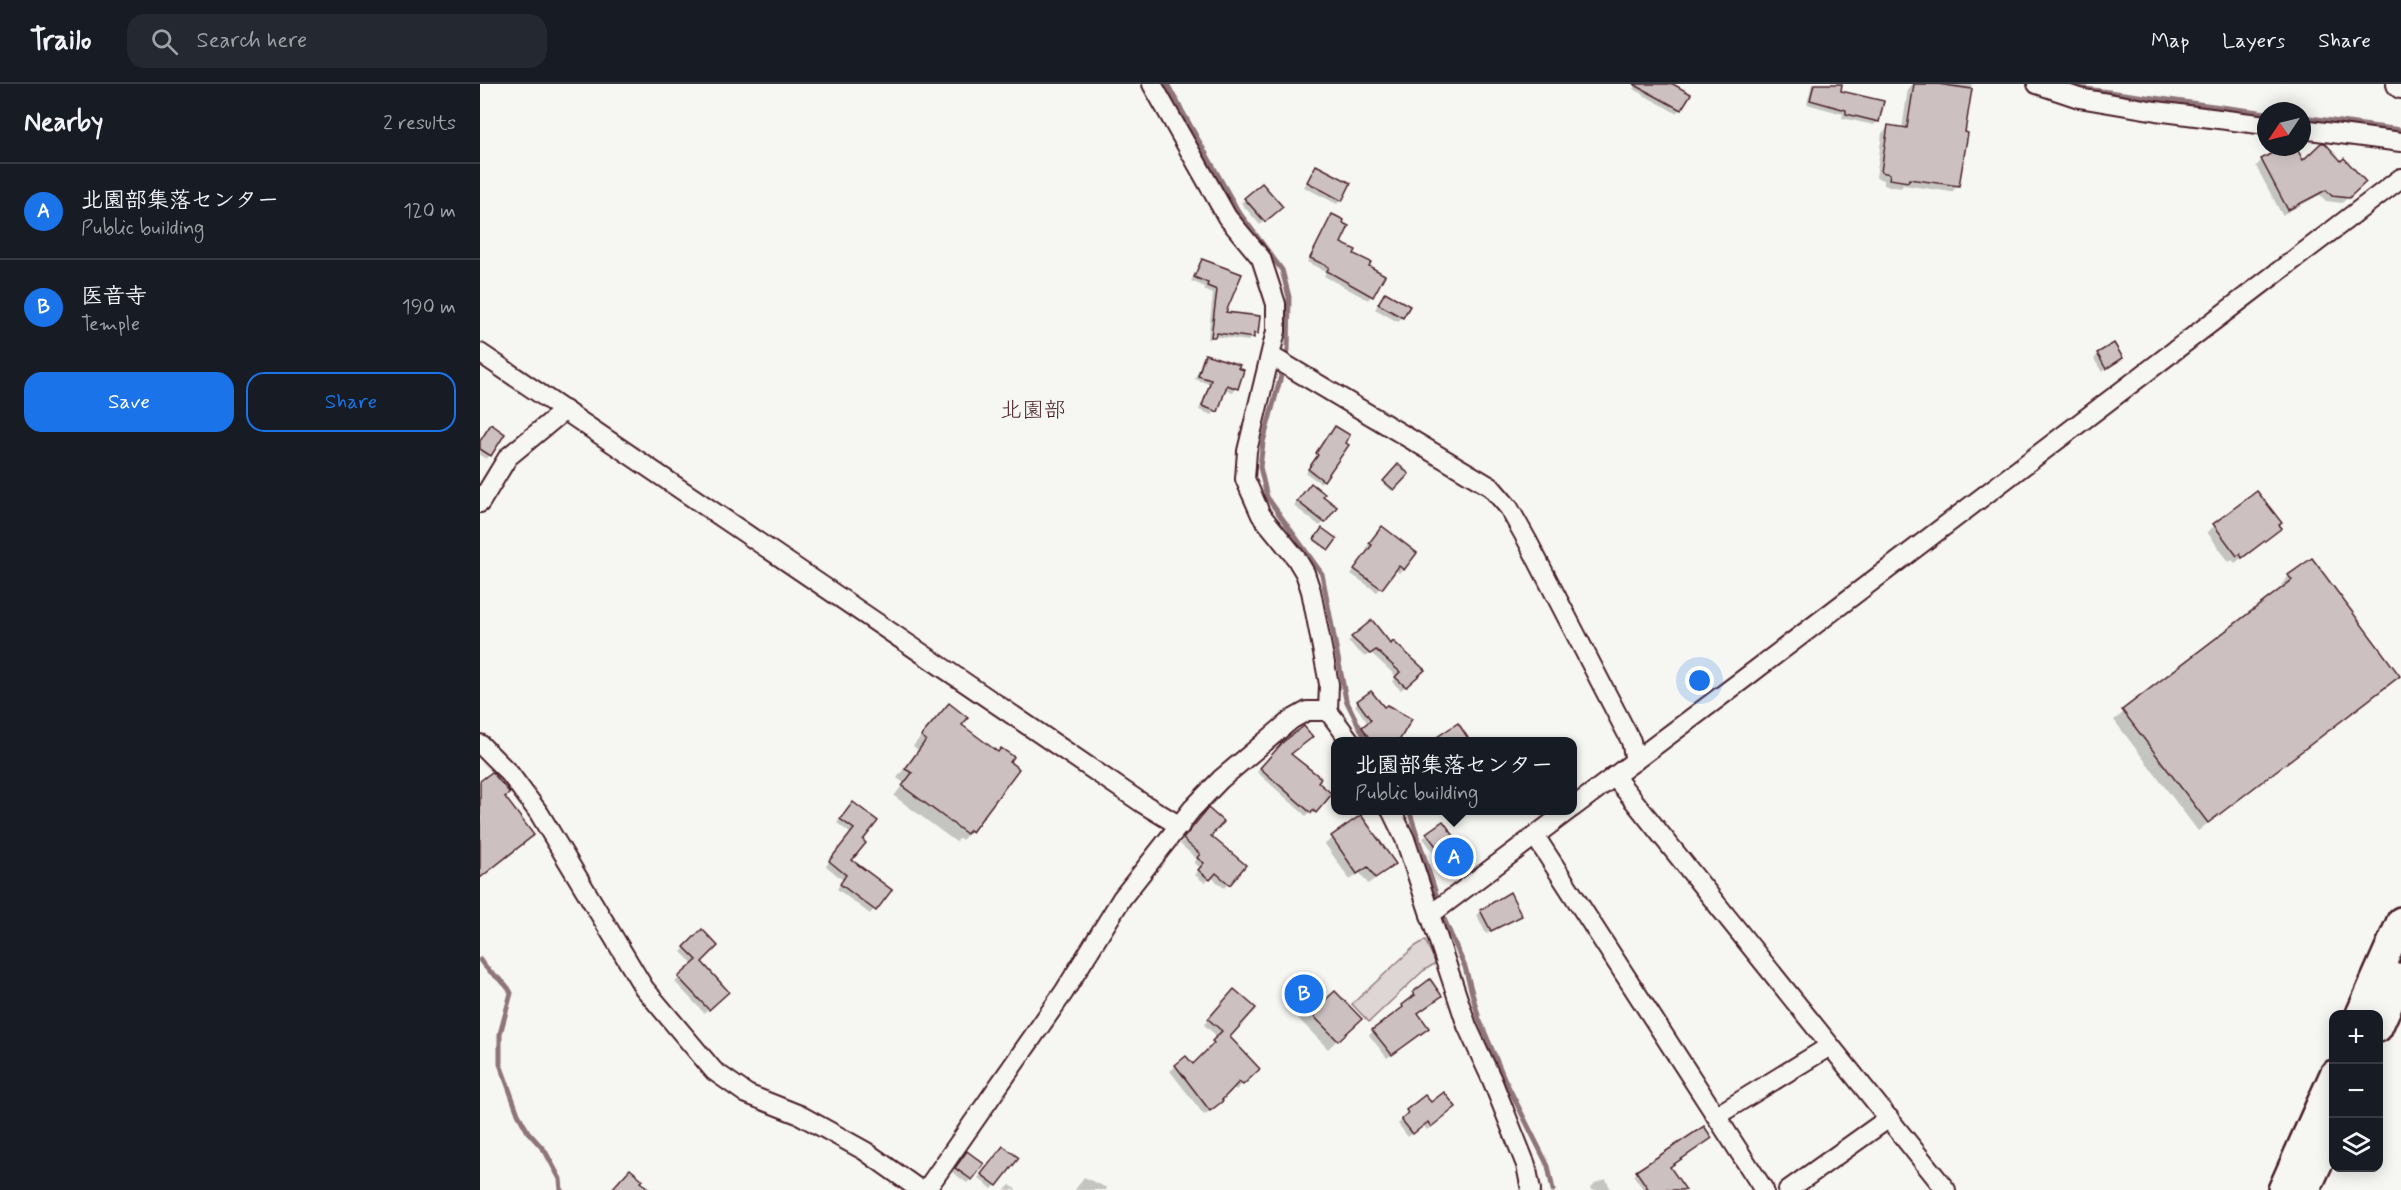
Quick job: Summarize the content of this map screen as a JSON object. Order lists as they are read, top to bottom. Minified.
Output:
{"districts":["北園部"],"north":"bottom left","page":{"header":"Trailo","search":"Search here","nav":["Map","Layers","Share"],"heading":["Nearby","2 results"],"list":[{"mark":"A","name":"北園部集落センター","note":"Public building","value":"120 m"},{"mark":"B","name":"医音寺","note":"Temple","value":"190 m"}],"buttons":["Save","Share"],"popup":["北園部集落センター","Public building"],"pins":["A","B"],"map_buttons":["+","−"]}}
